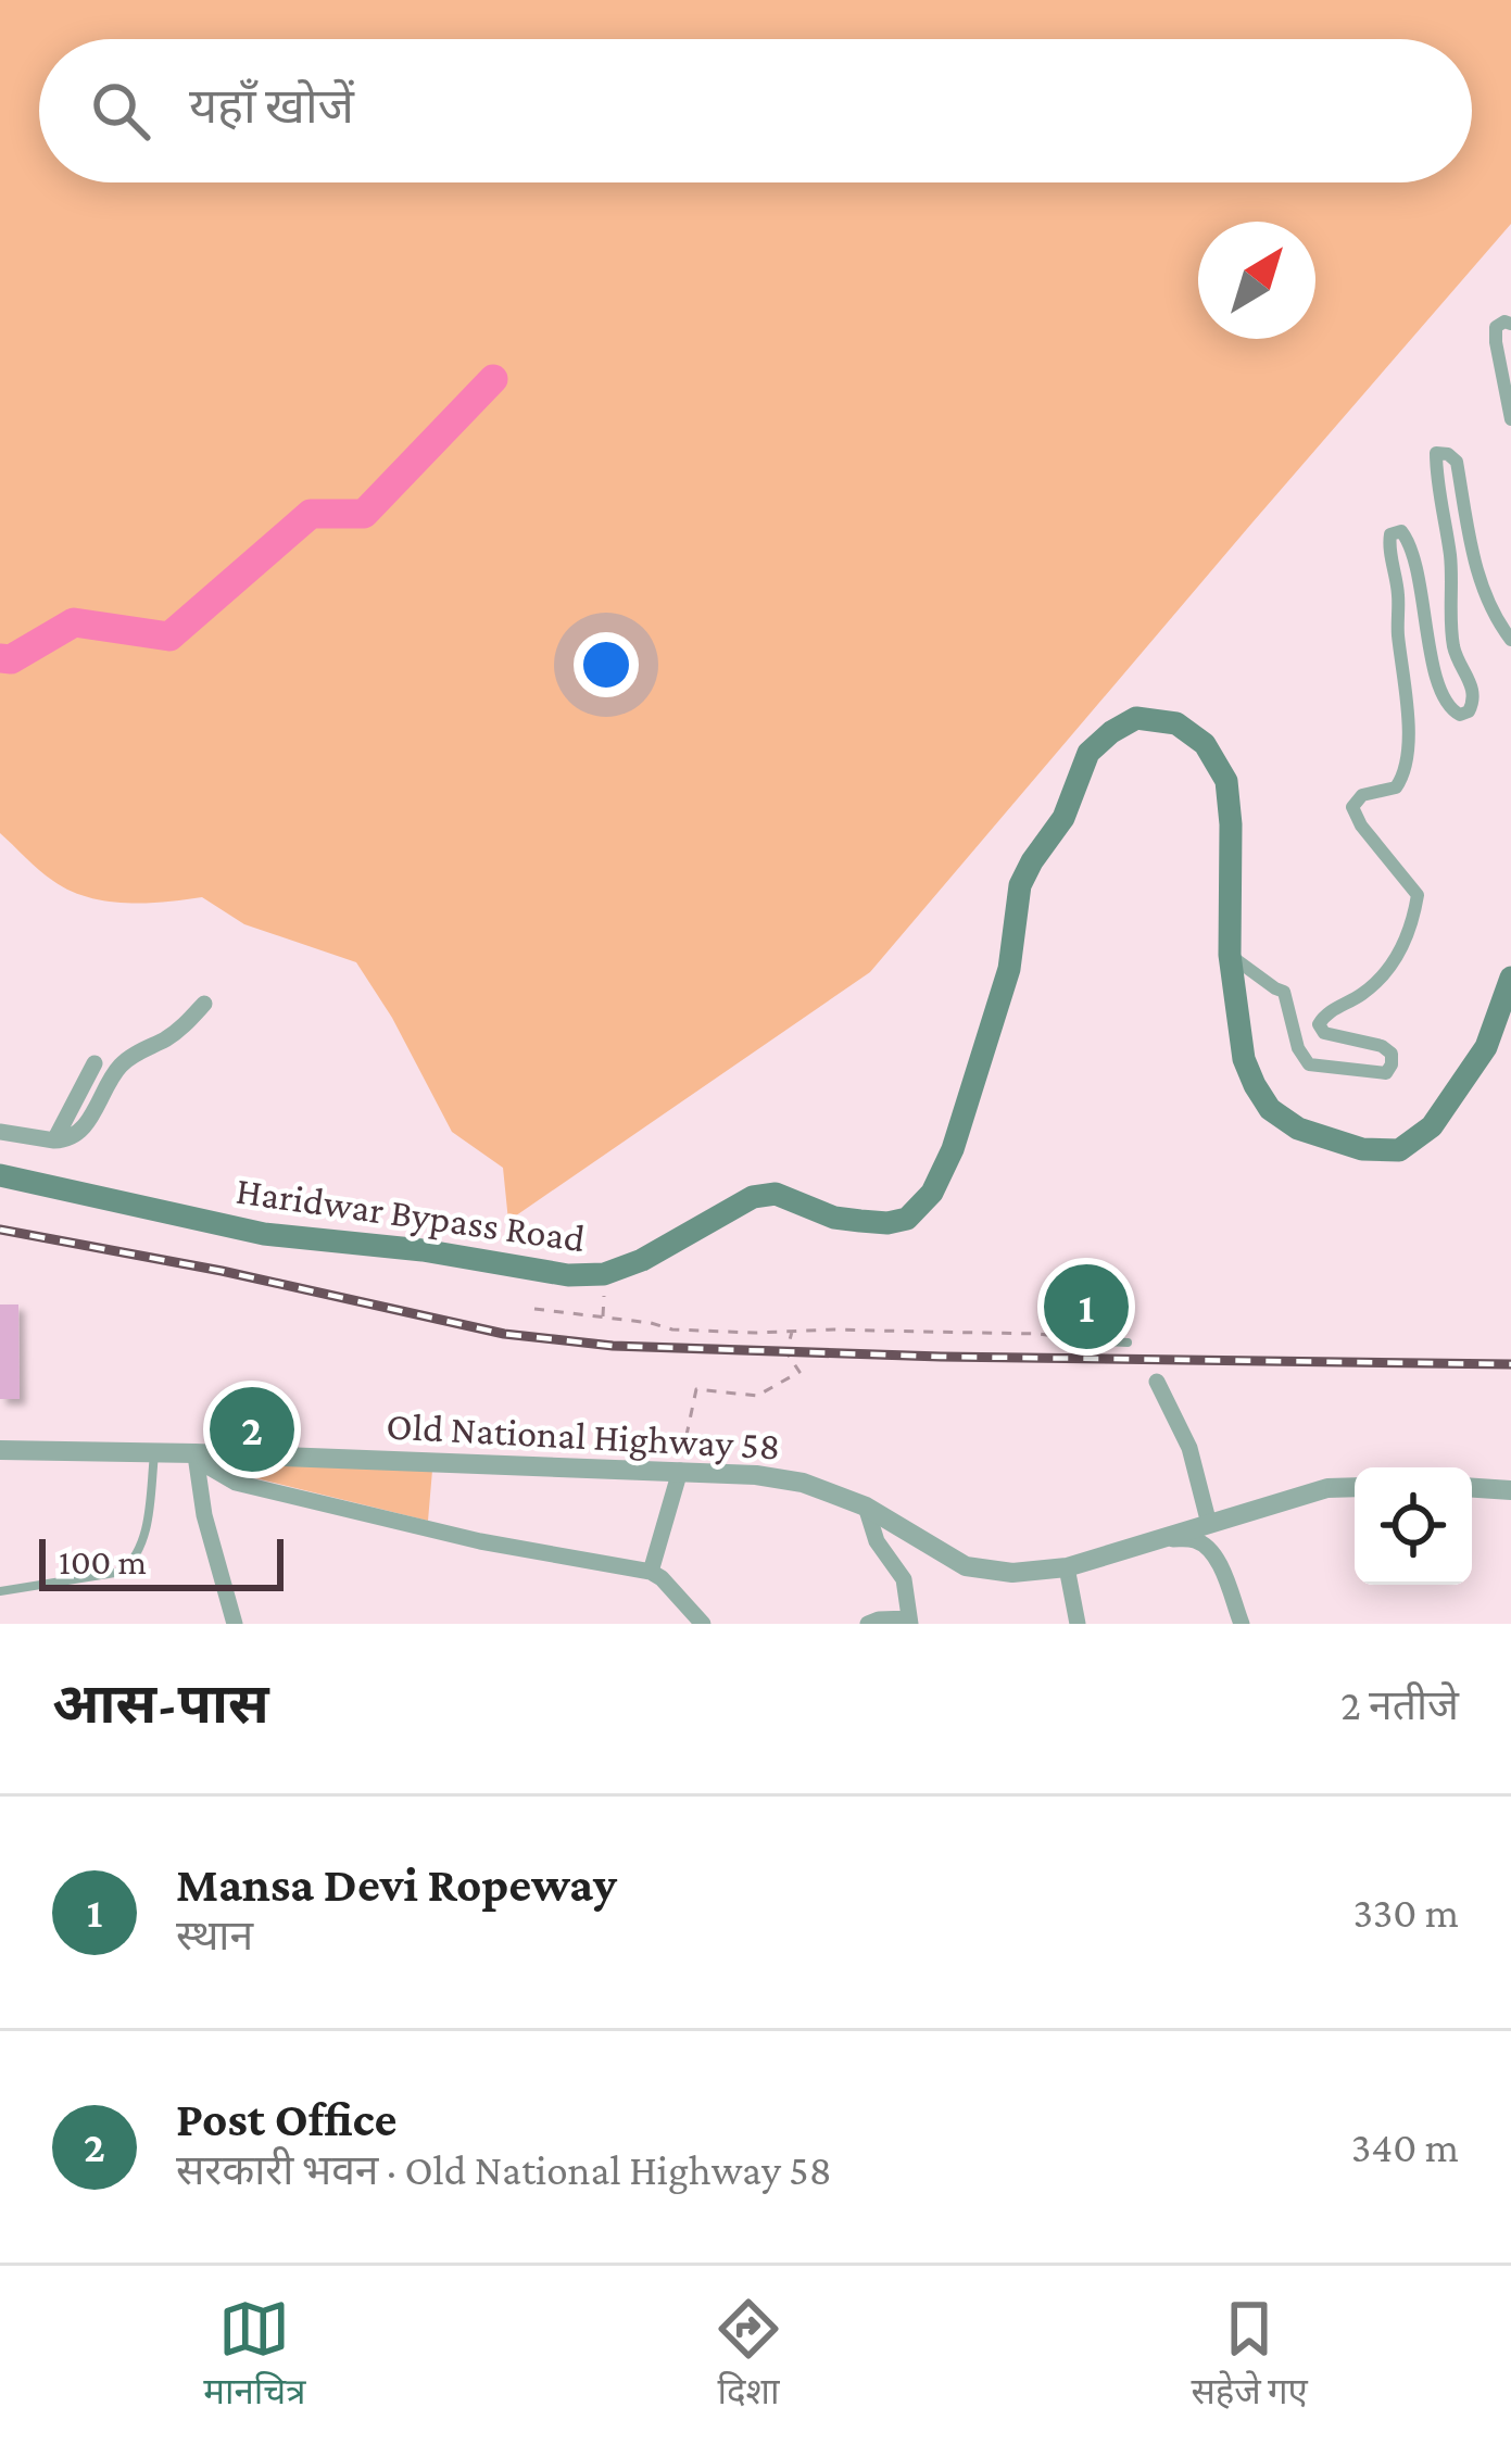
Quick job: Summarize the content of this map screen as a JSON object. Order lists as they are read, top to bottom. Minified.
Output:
{"streets":{"main road":["Haridwar Bypass Road"],"street":["Old National Highway 58"]},"scale_bar":"100 m","north":"top right","page":{"search":"यहाँ खोजें","pins":["1","2"],"scale":"100 m","heading":["आस-पास","2 नतीजे"],"list":[{"mark":"1","name":"Mansa Devi Ropeway","note":"स्थान","value":"330 m"},{"mark":"2","name":"Post Office","note":"सरकारी भवन · Old National Highway 58","value":"340 m"}],"nav":["मानचित्र","दिशा","सहेजे गए"]}}
